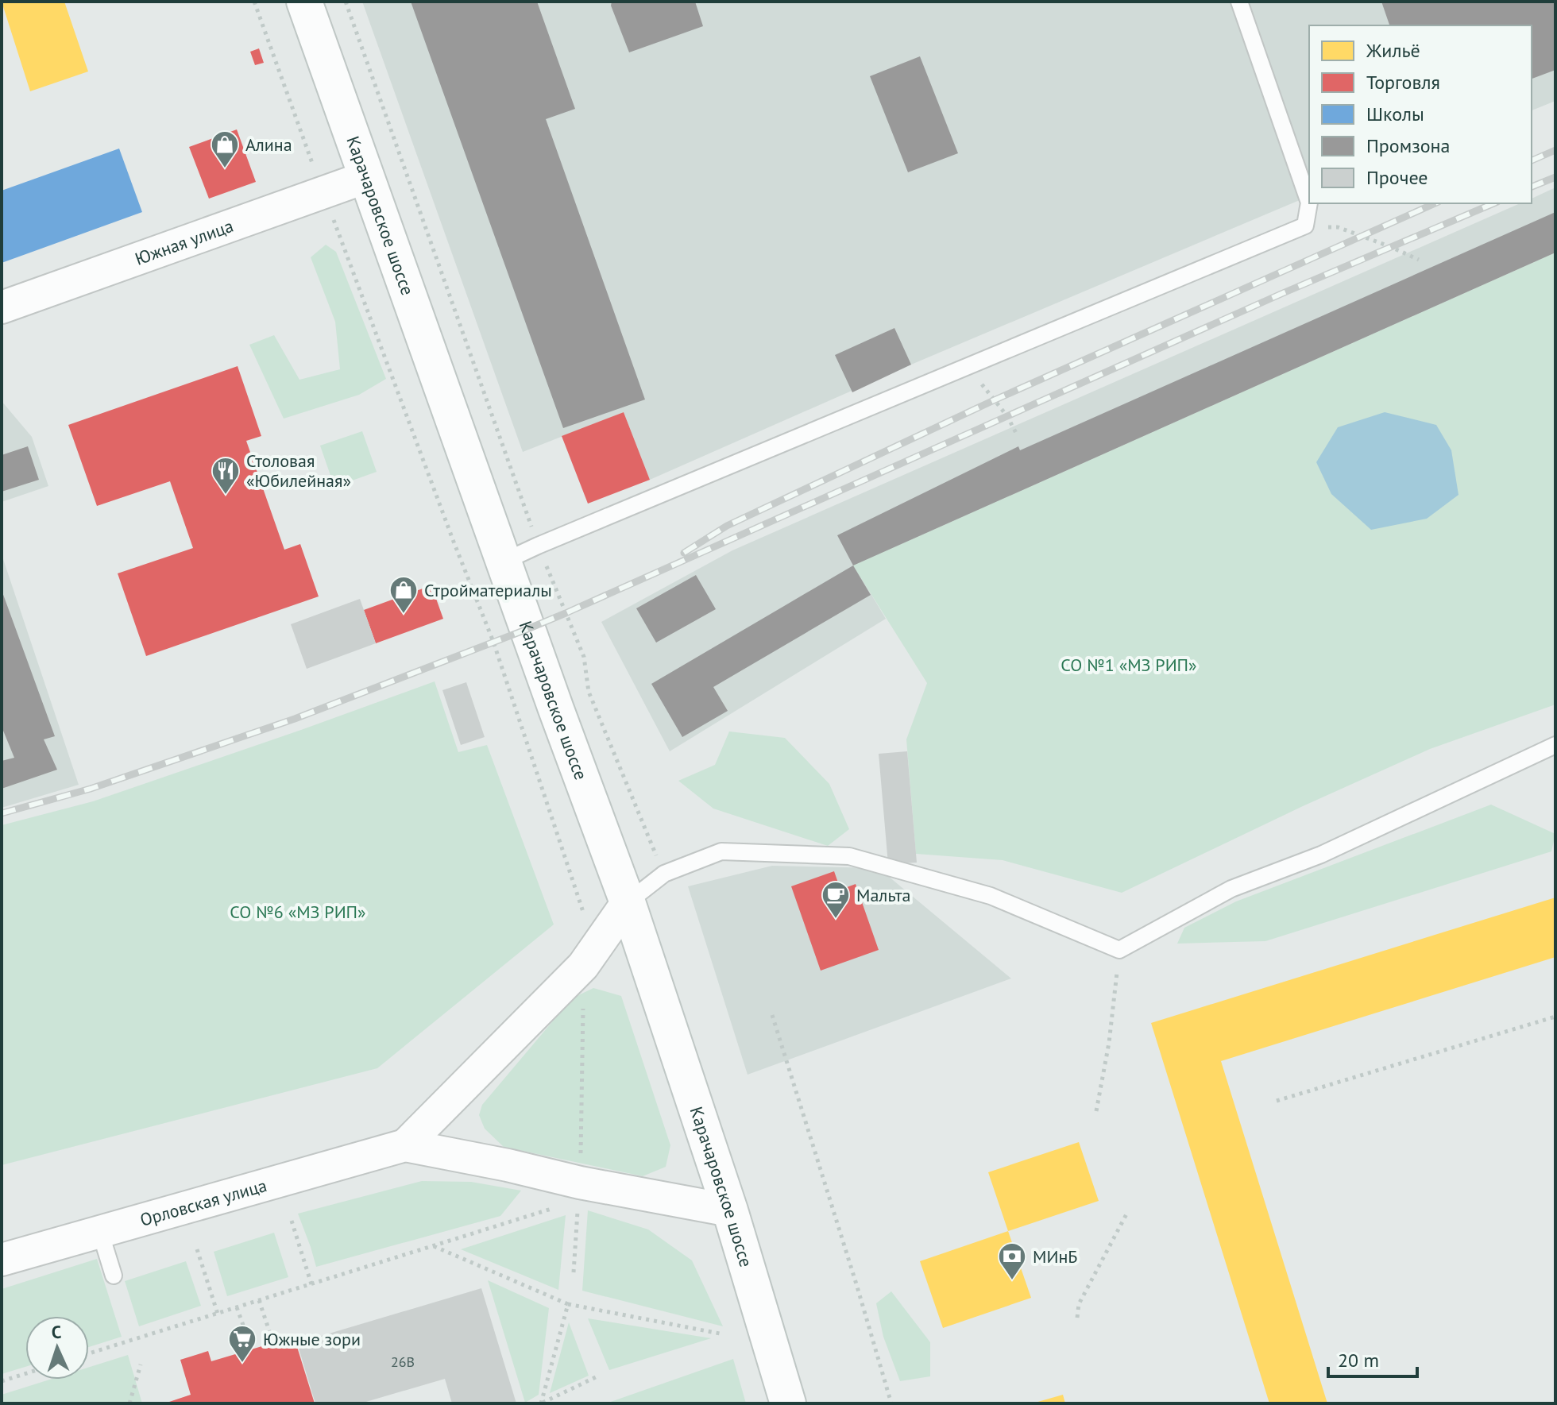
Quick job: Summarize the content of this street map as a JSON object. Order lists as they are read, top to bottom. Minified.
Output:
{"streets":{"street":["Карачаровское шоссе","Южная улица","Орловская улица"]},"crossings":[["Карачаровское шоссе","Южная улица"],["Карачаровское шоссе","Орловская улица"]],"parks":["СО №1 «МЗ РИП»","СО №6 «МЗ РИП»"],"places":{"shop":["Алина","Стройматериалы"],"restaurant":["Столовая «Юбилейная»"],"cafe":["Мальта"],"bank":["МИнБ"],"supermarket":["Южные зори"]},"house_numbers":["26В"],"legend":["Жильё","Торговля","Школы","Промзона","Прочее"],"scale_bar":"20 m","north":"top"}
